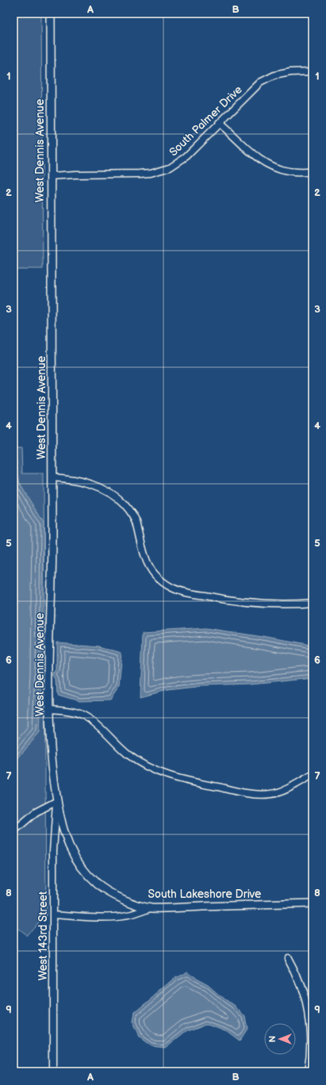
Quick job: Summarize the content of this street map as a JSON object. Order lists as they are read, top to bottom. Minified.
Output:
{"streets":{"street":["South Palmer Drive","West Dennis Avenue","South Lakeshore Drive","West 143rd Street"]},"crossings":[["South Palmer Drive","West Dennis Avenue"],["West Dennis Avenue","South Lakeshore Drive"],["West Dennis Avenue","West 143rd Street"],["South Lakeshore Drive","West 143rd Street"]],"north":"left","grid":{"columns":["A","B"],"rows":["1","2","3","4","5","6","7","8","9"]}}
